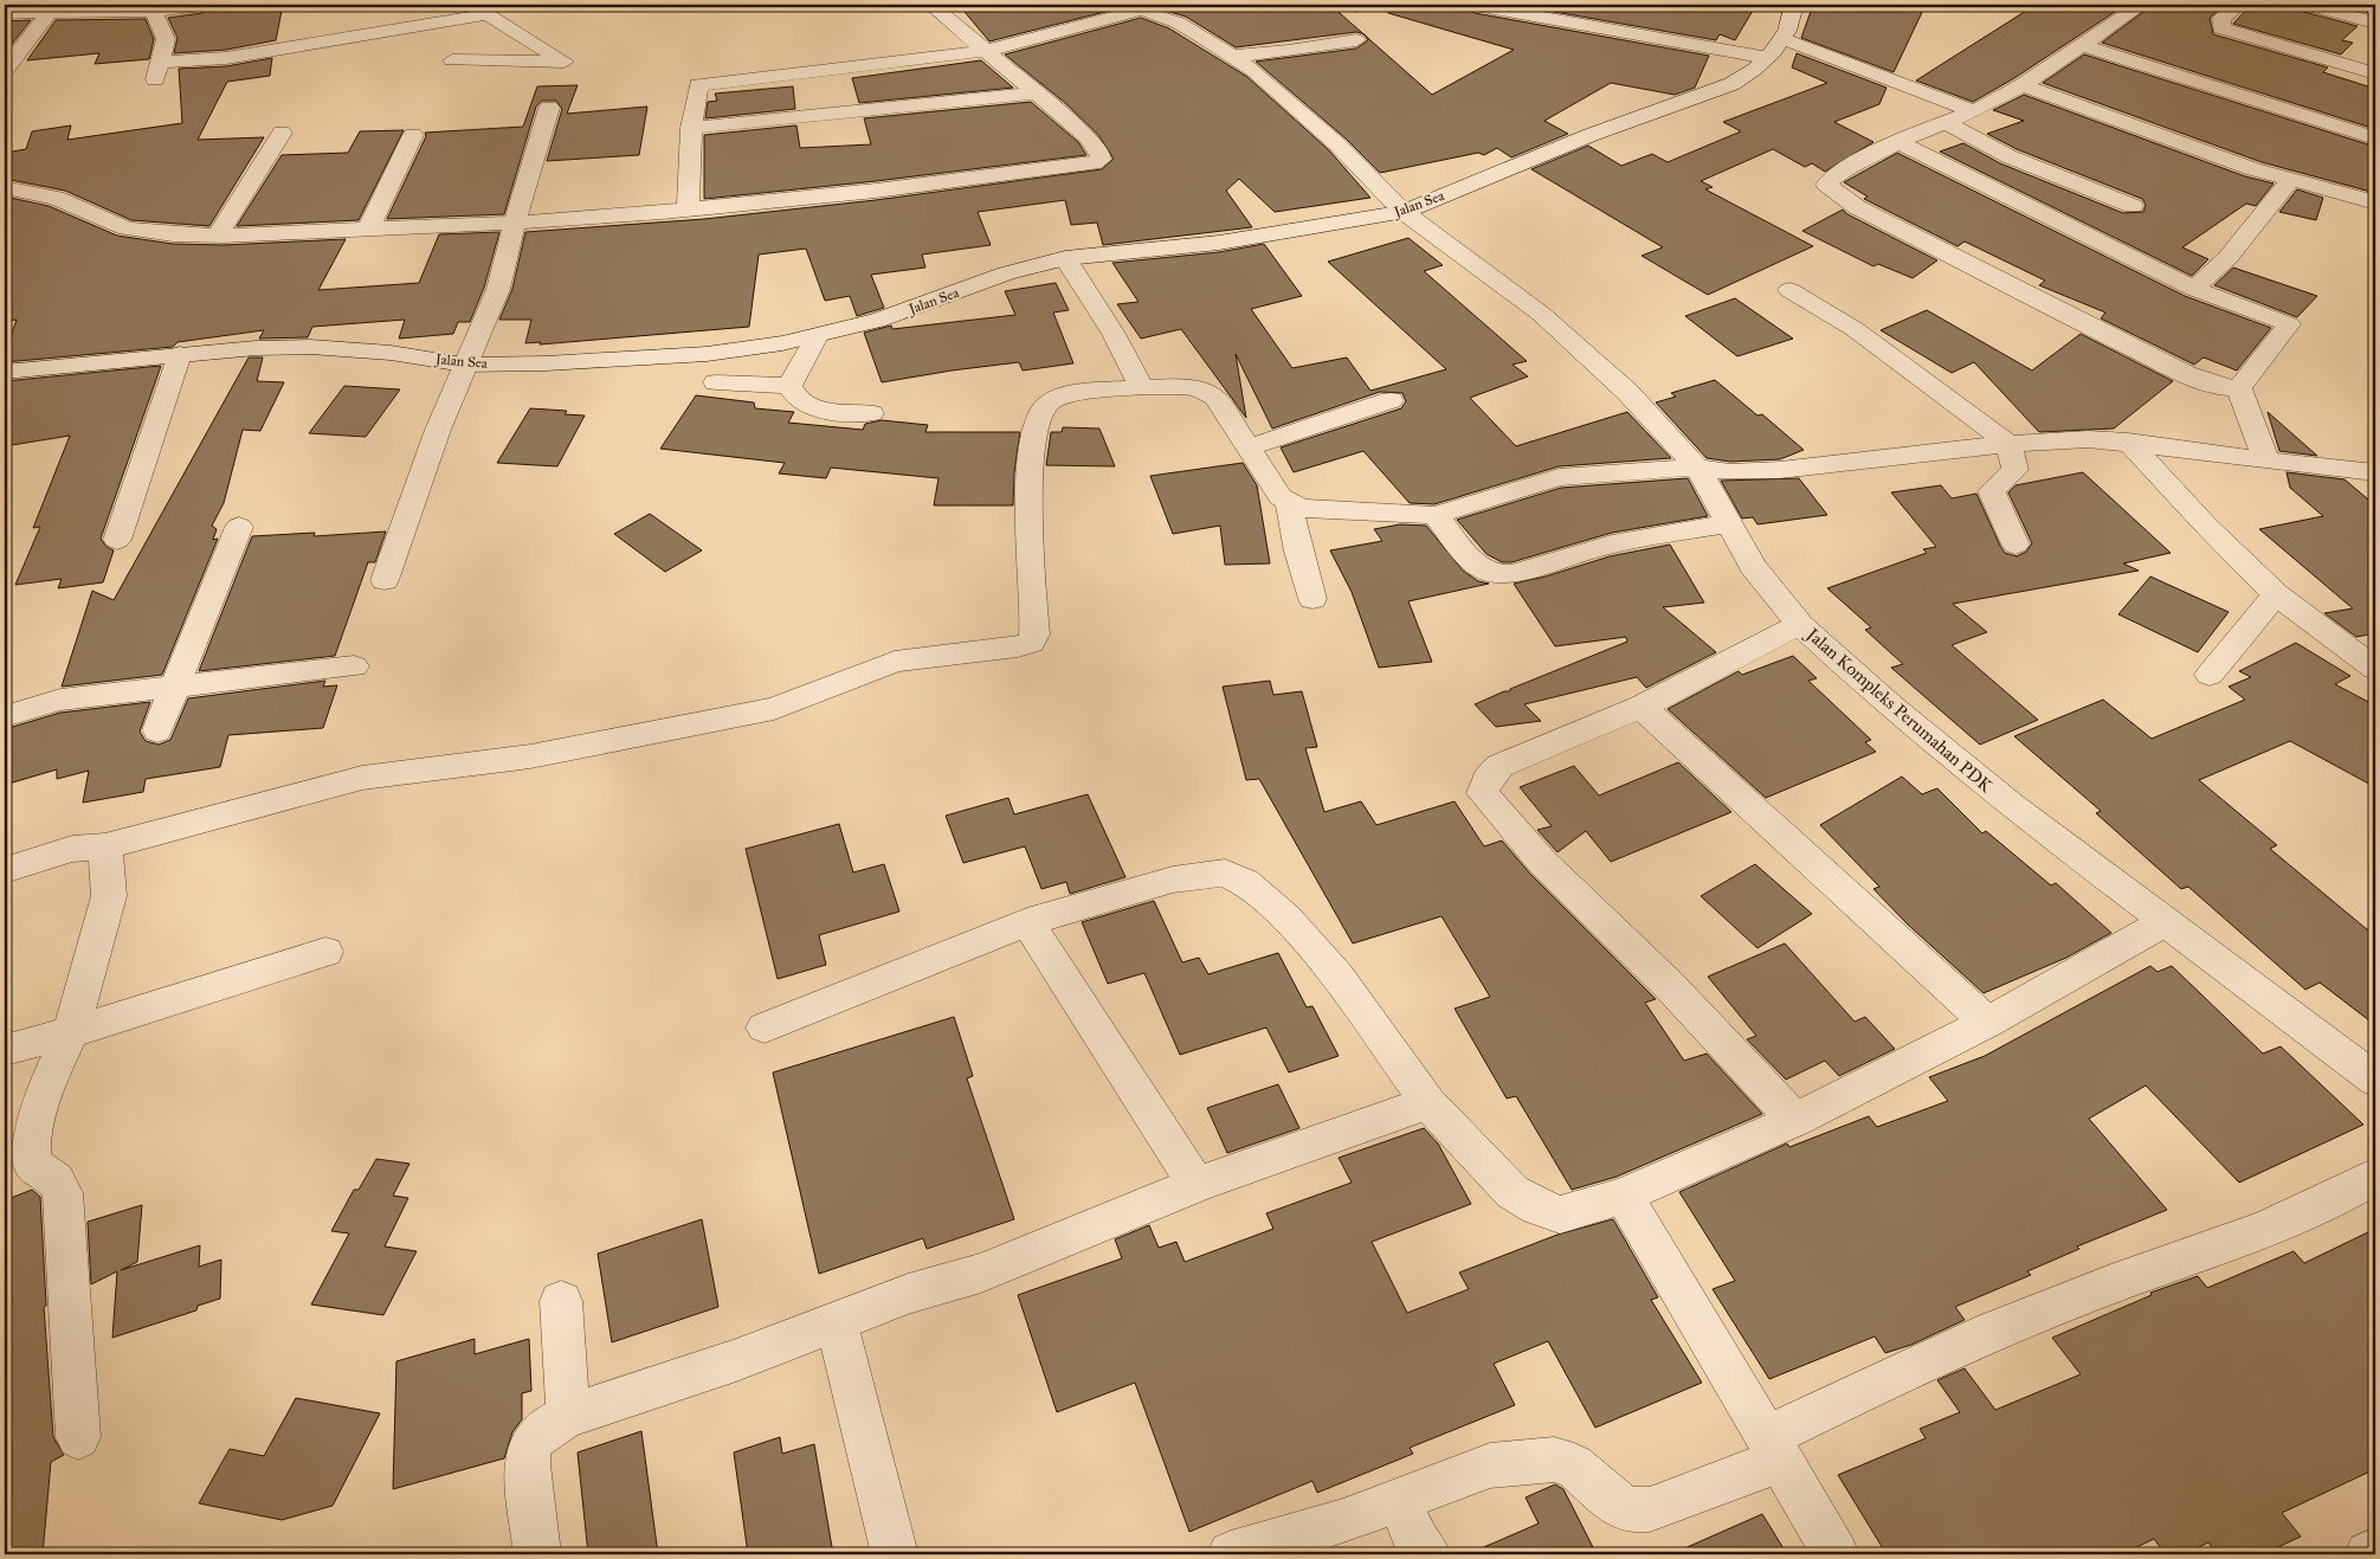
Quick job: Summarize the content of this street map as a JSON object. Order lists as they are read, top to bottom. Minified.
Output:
{"streets":{"street":["Jalan Sea","Jalan Kompleks Perumahan PDK"]},"crossings":[["Jalan Sea","Jalan Kompleks Perumahan PDK"]]}
